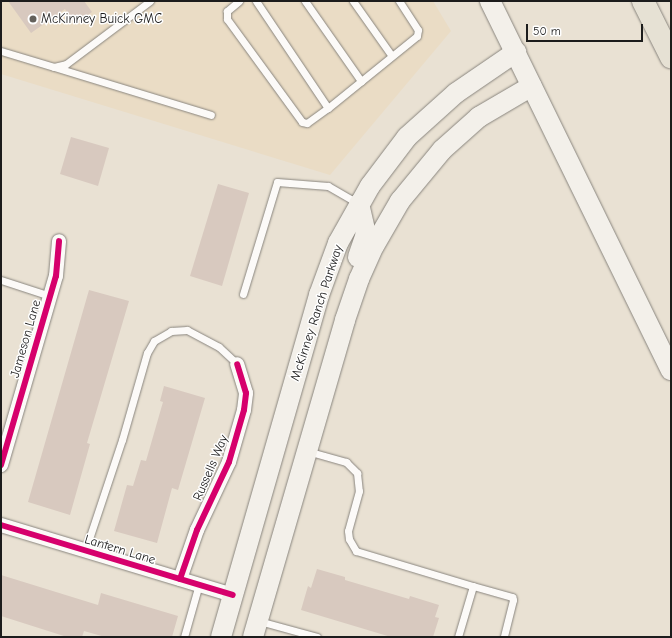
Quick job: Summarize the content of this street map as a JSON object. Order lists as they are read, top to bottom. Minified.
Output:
{"streets":{"main road":["McKinney Ranch Parkway"],"street":["Jameson Lane","Russells Way","Lantern Lane"]},"crossings":[["McKinney Ranch Parkway","Lantern Lane"],["Russells Way","Lantern Lane"]],"places":["McKinney Buick GMC"],"scale_bar":"50 m"}
